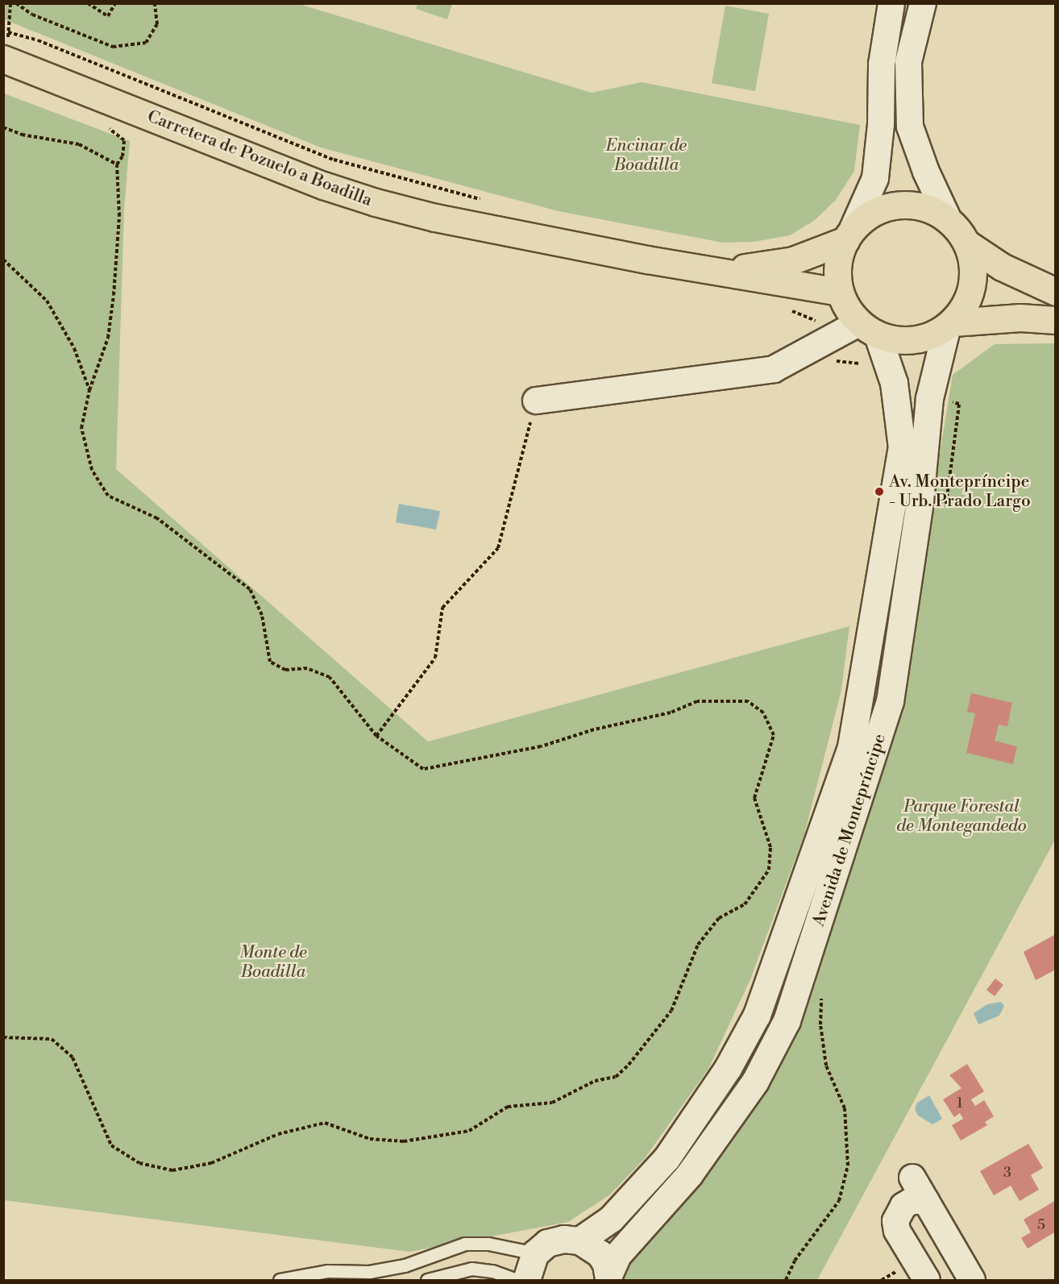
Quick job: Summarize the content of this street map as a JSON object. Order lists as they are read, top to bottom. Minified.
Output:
{"streets":{"main road":["Carretera de Pozuelo a Boadilla"],"street":["Avenida de Montepríncipe"]},"crossings":[["Carretera de Pozuelo a Boadilla","Avenida de Montepríncipe"]],"parks":["Encinar de Boadilla","Parque Forestal de Montegandedo","Monte de Boadilla"],"places":["Av. Montepríncipe - Urb. Prado Largo"],"house_numbers":["1","3","5"]}
